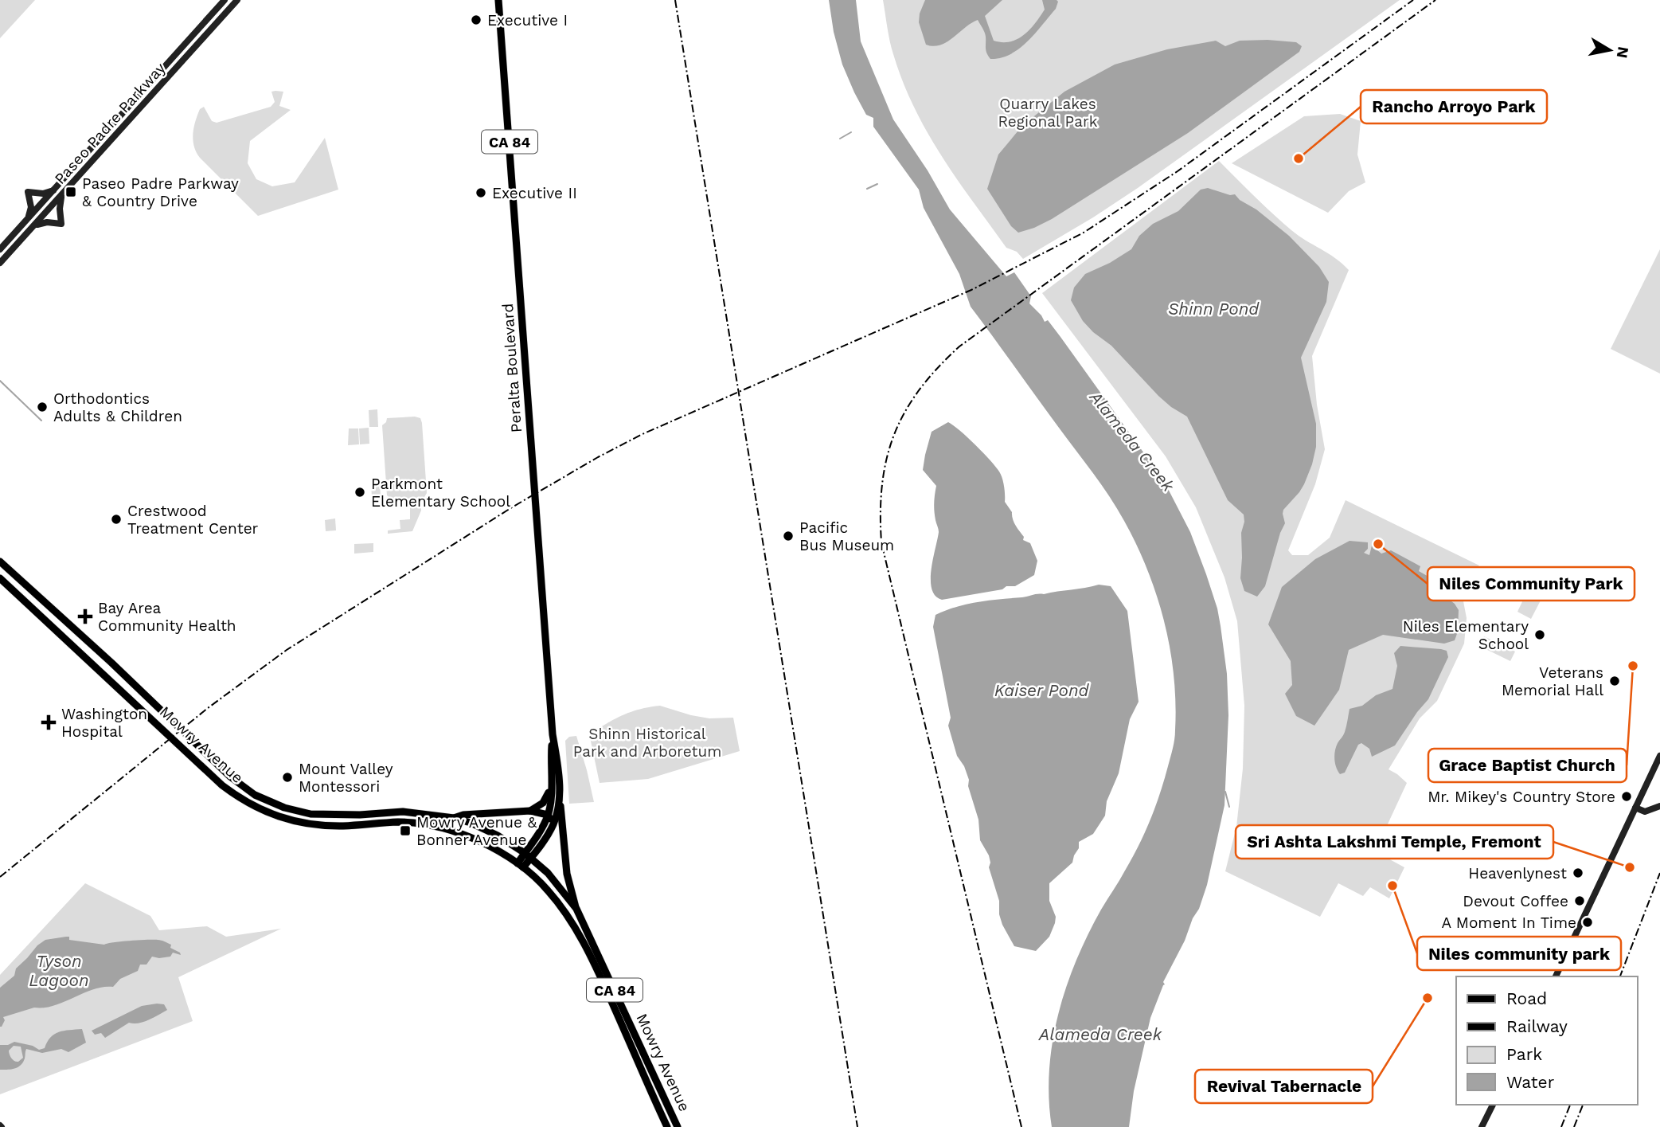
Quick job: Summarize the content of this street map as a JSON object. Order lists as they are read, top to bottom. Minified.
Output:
{"streets":{"main road":["Paseo Padre Parkway","CA 84","Peralta Boulevard","Mowry Avenue"]},"crossings":[["Peralta Boulevard","Mowry Avenue"]],"water":["Shinn Pond","Alameda Creek","Kaiser Pond","Tyson Lagoon"],"parks":["Quarry Lakes Regional Park","Shinn Historical Park and Arboretum"],"places":{"other":["Executive I","Rancho Arroyo Park","Executive II","Orthodontics Adults & Children","Parkmont Elementary School","Crestwood Treatment Center","Pacific Bus Museum","Niles Community Park","Niles Elementary School","Grace Baptist Church","Veterans Memorial Hall","Mount Valley Montessori","Mr. Mikey's Country Store","Sri Ashta Lakshmi Temple, Fremont","Heavenlynest","Niles community park","Devout Coffee","A Moment In Time","Revival Tabernacle"],"transit":["Paseo Padre Parkway & Country Drive","Mowry Avenue & Bonner Avenue"],"health":["Bay Area Community Health","Washington Hospital"]},"legend":["Road","Railway","Park","Water"],"north":"right"}
